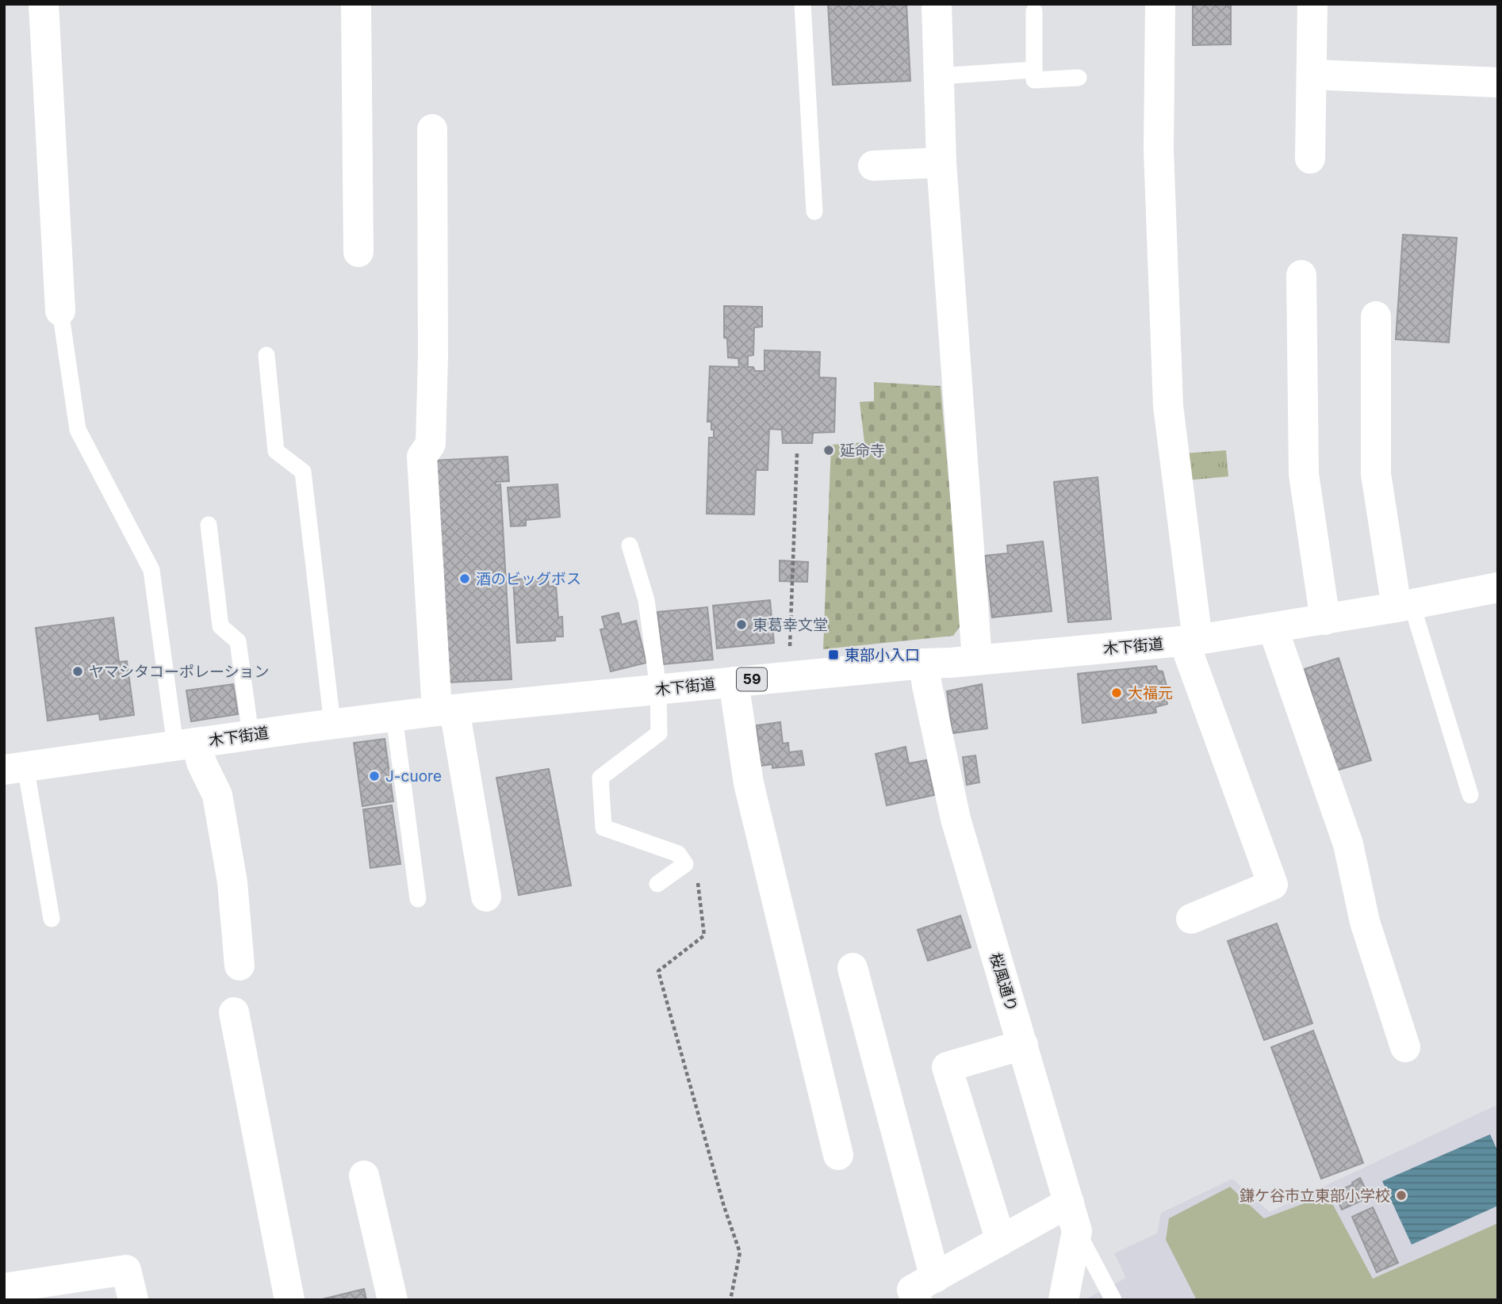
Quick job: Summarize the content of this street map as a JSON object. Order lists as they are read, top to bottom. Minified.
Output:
{"streets":{"street":["木下街道","59","桜風通り"]},"crossings":[["木下街道","桜風通り"]],"places":{"other":["延命寺","酒のビッグボス","東葛幸文堂","ヤマシタコーポレーション","大福元","J-cuore","鎌ケ谷市立東部小学校"],"transit":["東部小入口"]}}
